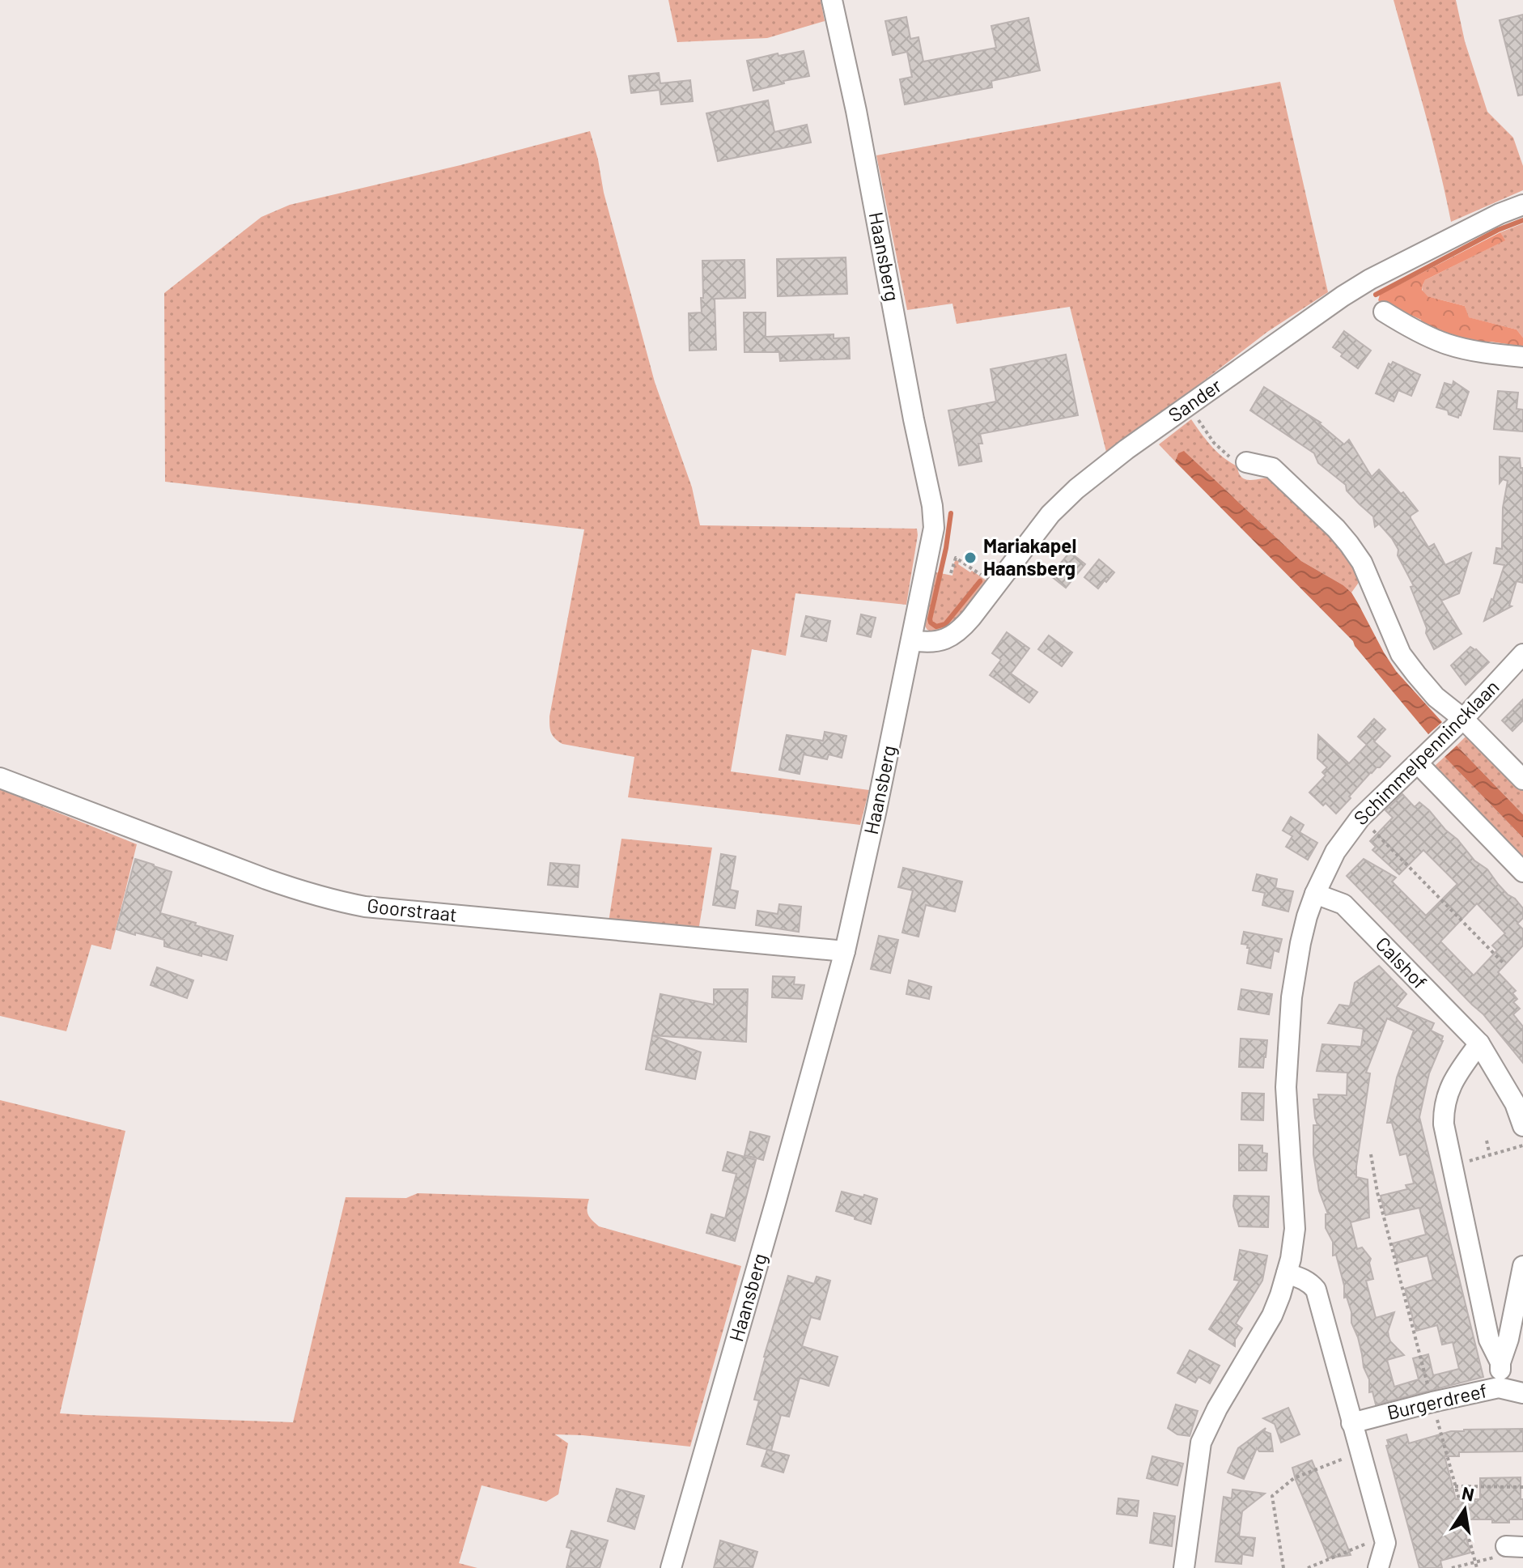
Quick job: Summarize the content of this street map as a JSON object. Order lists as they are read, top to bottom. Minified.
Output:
{"streets":{"street":["Haansberg","Sander","Schimmelpennincklaan","Goorstraat","Calshof","Burgerdreef"]},"crossings":[["Haansberg","Sander"],["Haansberg","Goorstraat"],["Schimmelpennincklaan","Calshof"]],"places":["Mariakapel Haansberg"],"north":"top"}
